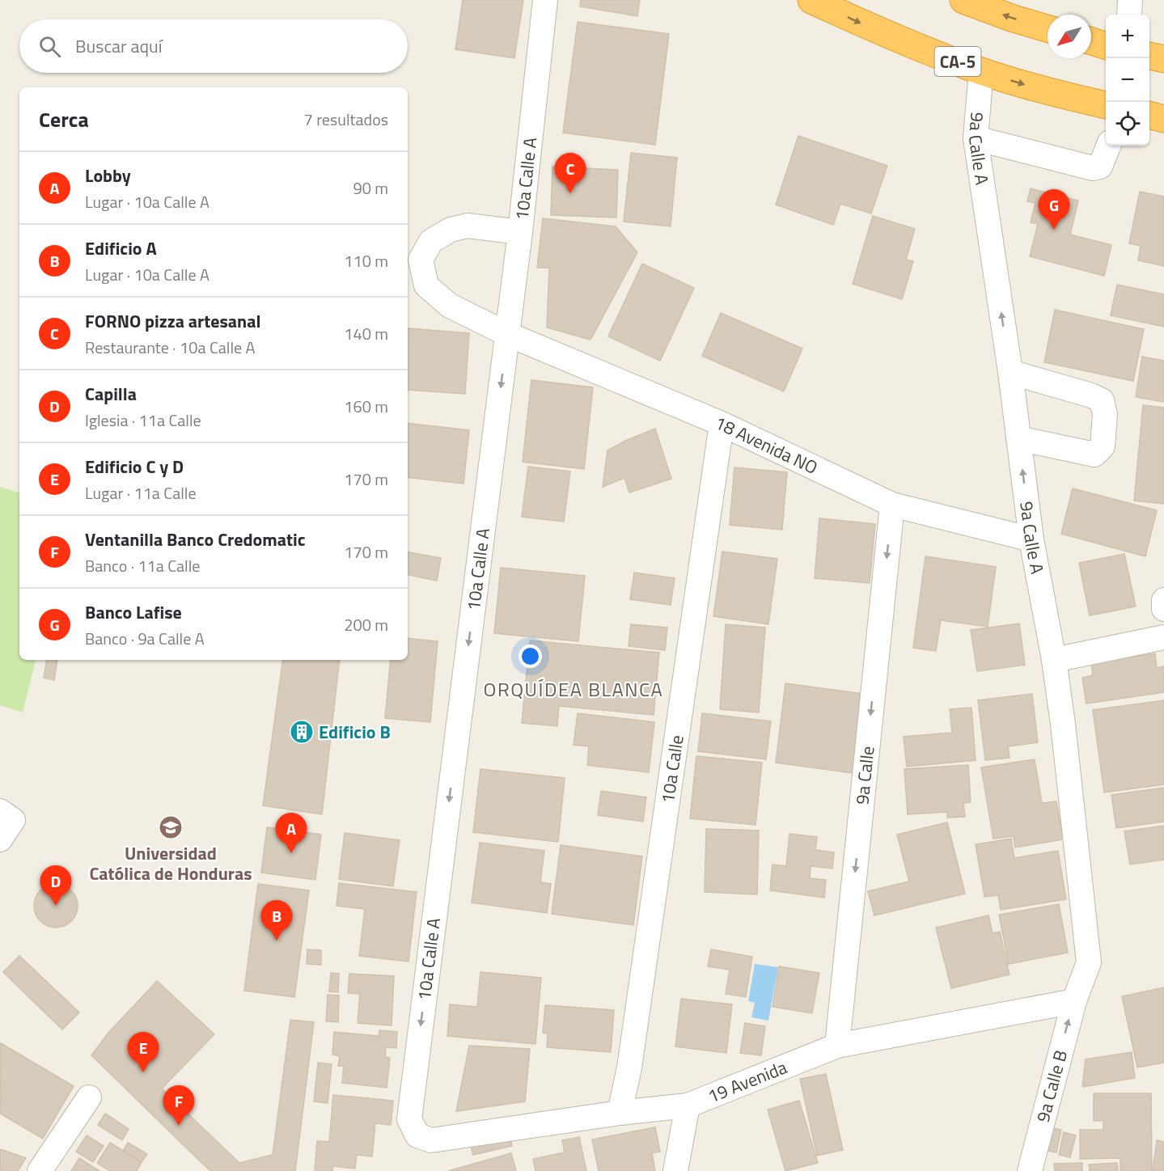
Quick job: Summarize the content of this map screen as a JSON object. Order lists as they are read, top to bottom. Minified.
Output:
{"streets":{"highway":["CA-5"],"street":["9a Calle A","10a Calle A","18 Avenida NO","10a Calle","9a Calle","19 Avenida","9a Calle B"]},"crossings":[["CA-5","9a Calle A"],["9a Calle A","18 Avenida NO"],["9a Calle A","19 Avenida"],["9a Calle A","9a Calle B"],["10a Calle A","18 Avenida NO"],["10a Calle A","19 Avenida"],["18 Avenida NO","10a Calle"],["18 Avenida NO","9a Calle"],["10a Calle","19 Avenida"],["9a Calle","19 Avenida"],["19 Avenida","9a Calle B"]],"one_way":["9a Calle A","10a Calle A","9a Calle","9a Calle B"],"districts":["ORQUÍDEA BLANCA"],"places":{"building":["Edificio B"],"school or university":["Universidad Católica de Honduras"]},"north":"bottom left","page":{"map_buttons":["+","−"],"search":"Buscar aquí","heading":["Cerca","7 resultados"],"list":[{"mark":"A","name":"Lobby","note":"Lugar · 10a Calle A","value":"90 m"},{"mark":"B","name":"Edificio A","note":"Lugar · 10a Calle A","value":"110 m"},{"mark":"C","name":"FORNO pizza artesanal","note":"Restaurante · 10a Calle A","value":"140 m"},{"mark":"D","name":"Capilla","note":"Iglesia · 11a Calle","value":"160 m"},{"mark":"E","name":"Edificio C y D","note":"Lugar · 11a Calle","value":"170 m"},{"mark":"F","name":"Ventanilla Banco Credomatic","note":"Banco · 11a Calle","value":"170 m"},{"mark":"G","name":"Banco Lafise","note":"Banco · 9a Calle A","value":"200 m"}],"pins":["C","G","A","D","B","E","F"]}}
